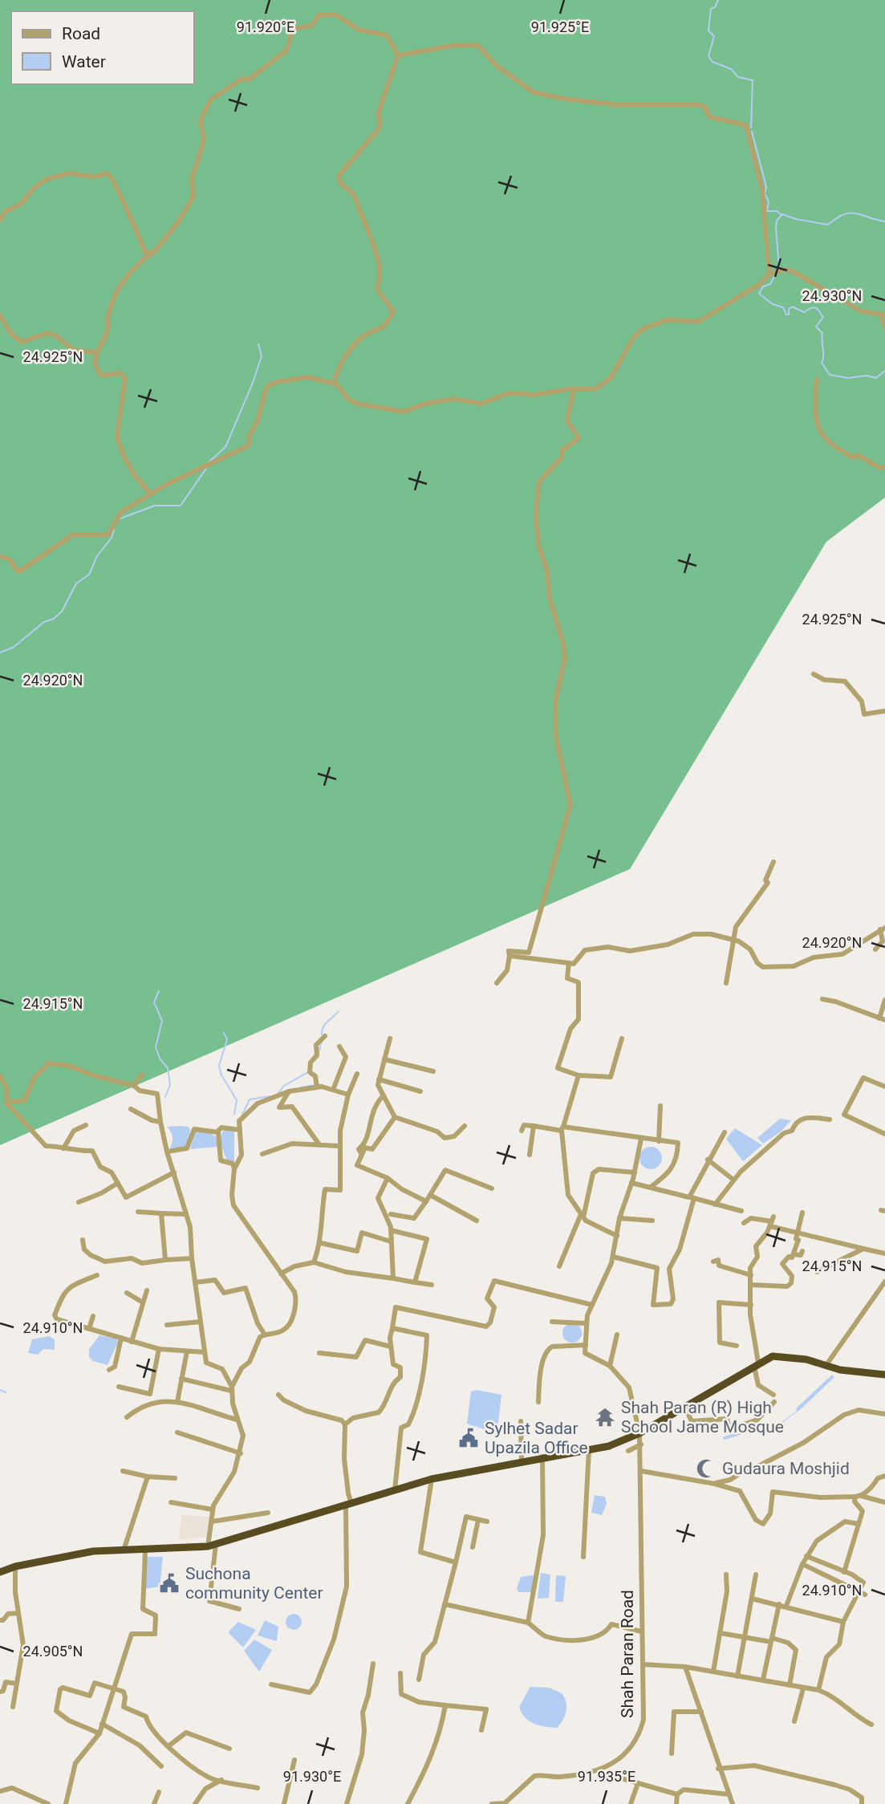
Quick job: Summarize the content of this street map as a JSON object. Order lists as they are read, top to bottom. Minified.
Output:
{"streets":{"street":["Shah Paran Road"]},"places":{"temple":["Shah Paran (R) High School Jame Mosque"],"public building":["Sylhet Sadar Upazila Office","Suchona community Center"],"mosque":["Gudaura Moshjid"]},"legend":["Road","Water"],"coordinates":["91.920°E","91.925°E","24.930°N","24.925°N","24.920°N","24.915°N","24.910°N","24.905°N","91.930°E","91.935°E"]}
